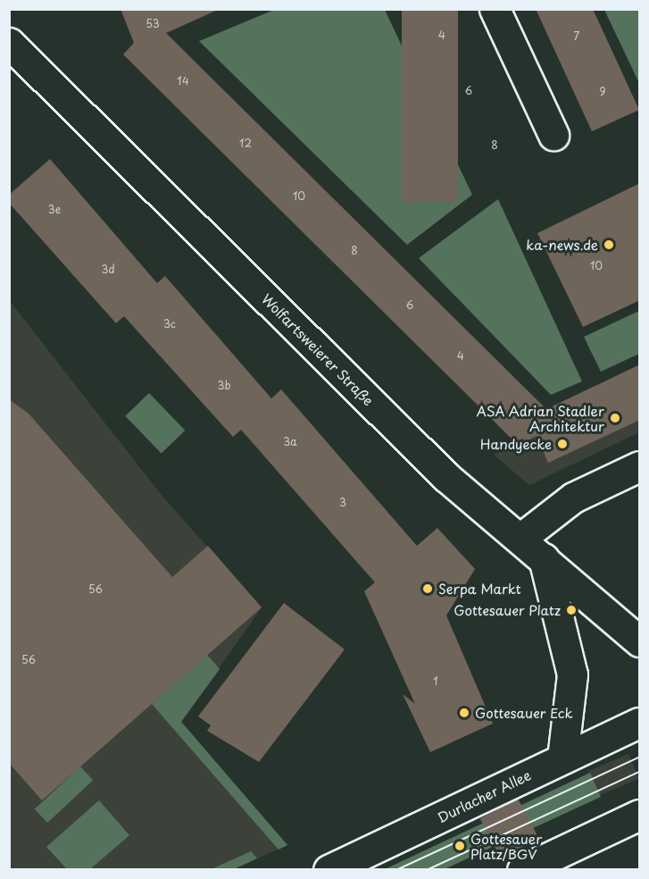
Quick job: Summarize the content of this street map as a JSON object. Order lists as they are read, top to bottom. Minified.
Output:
{"streets":{"street":["Wolfartsweierer Straße","Durlacher Allee"]},"places":["ka-news.de","ASA Adrian Stadler Architektur","Handyecke","Serpa Markt","Gottesauer Platz","Gottesauer Eck","Gottesauer Platz/BGV"],"house_numbers":["53","4","7","14","6","9","12","8","10","3e","8","10","3d","6","3c","4","3b","3a","3","56","56","1"]}
